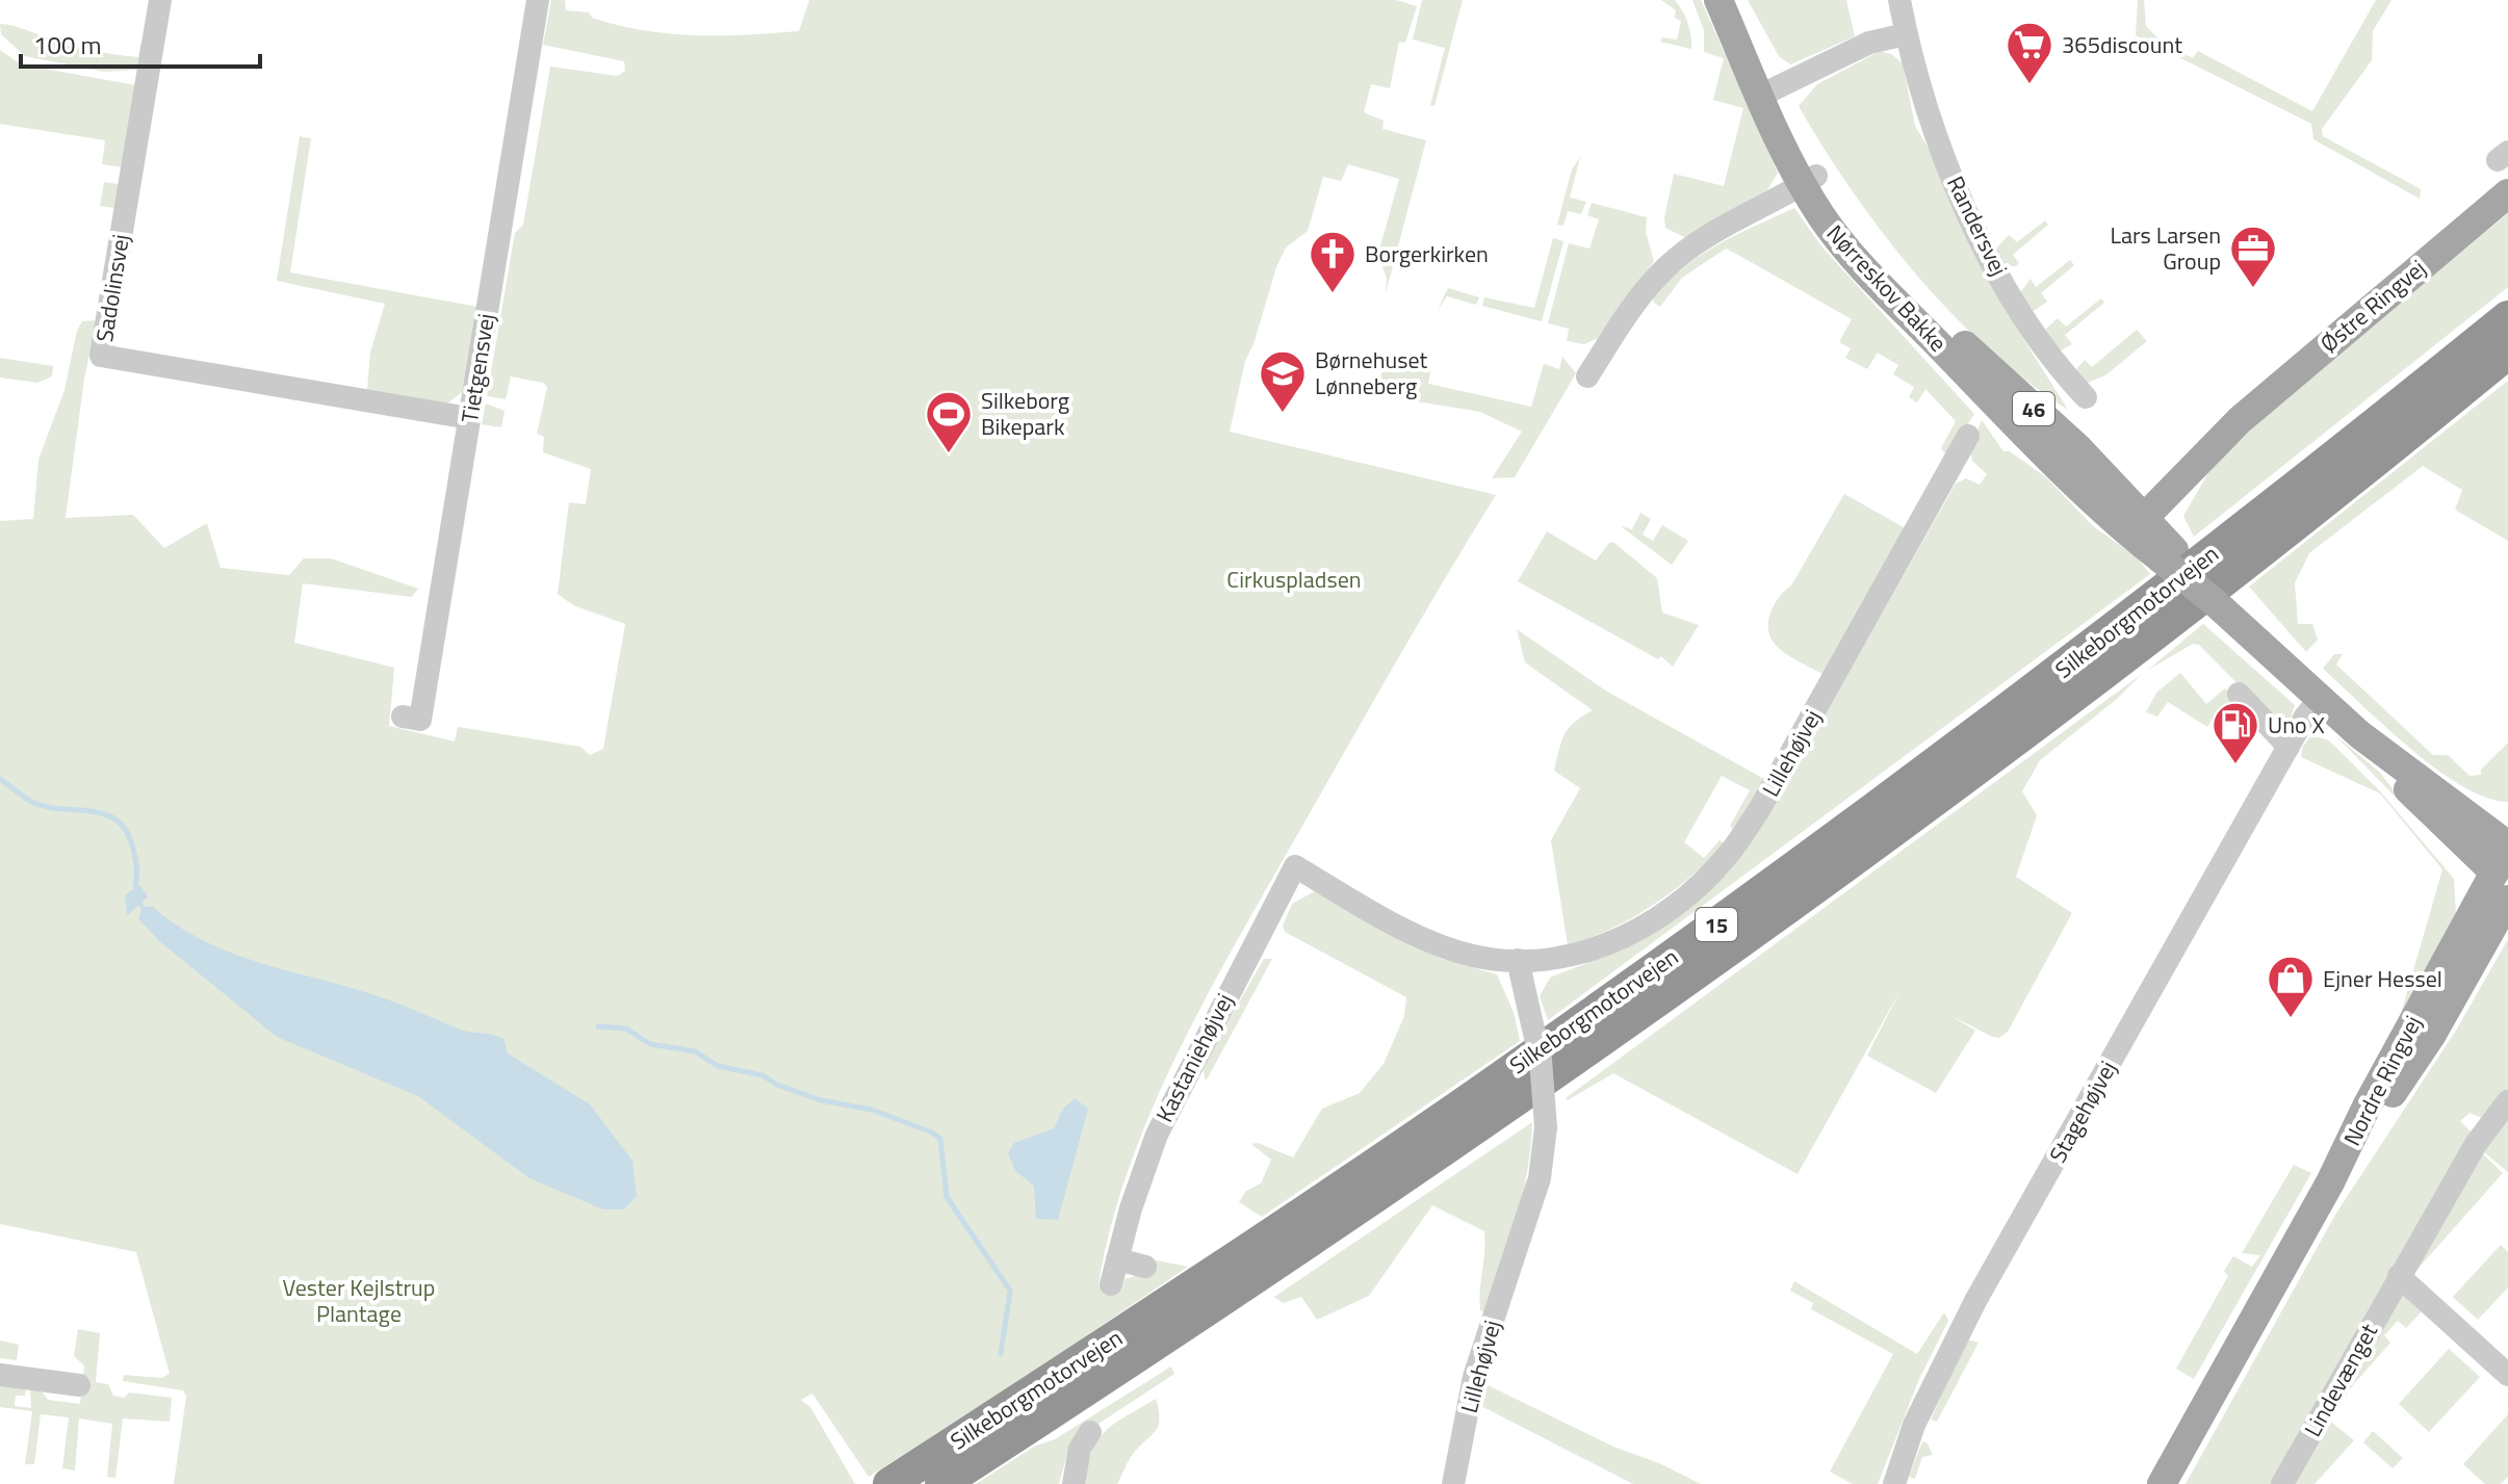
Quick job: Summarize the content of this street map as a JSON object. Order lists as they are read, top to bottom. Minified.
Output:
{"streets":{"highway":["Silkeborgmotorvejen","15"],"main road":["Nørreskov Bakke","Østre Ringvej","46","Nordre Ringvej"],"street":["Randersvej","Sadolinsvej","Tietgensvej","Lillehøjvej","Kastaniehøjvej","Stagehøjvej","Lindevænget"]},"crossings":[["Sadolinsvej","Tietgensvej"],["Nørreskov Bakke","Østre Ringvej"],["Nørreskov Bakke","Nordre Ringvej"],["Nørreskov Bakke","Stagehøjvej"],["Lillehøjvej","Kastaniehøjvej"]],"parks":["Cirkuspladsen","Vester Kejlstrup Plantage"],"places":{"supermarket":["365discount"],"office":["Lars Larsen Group"],"church":["Borgerkirken"],"school or university":["Børnehuset Lønneberg"],"sports":["Silkeborg Bikepark"],"fuel station":["Uno X"],"shop":["Ejner Hessel"]},"scale_bar":"100 m"}
